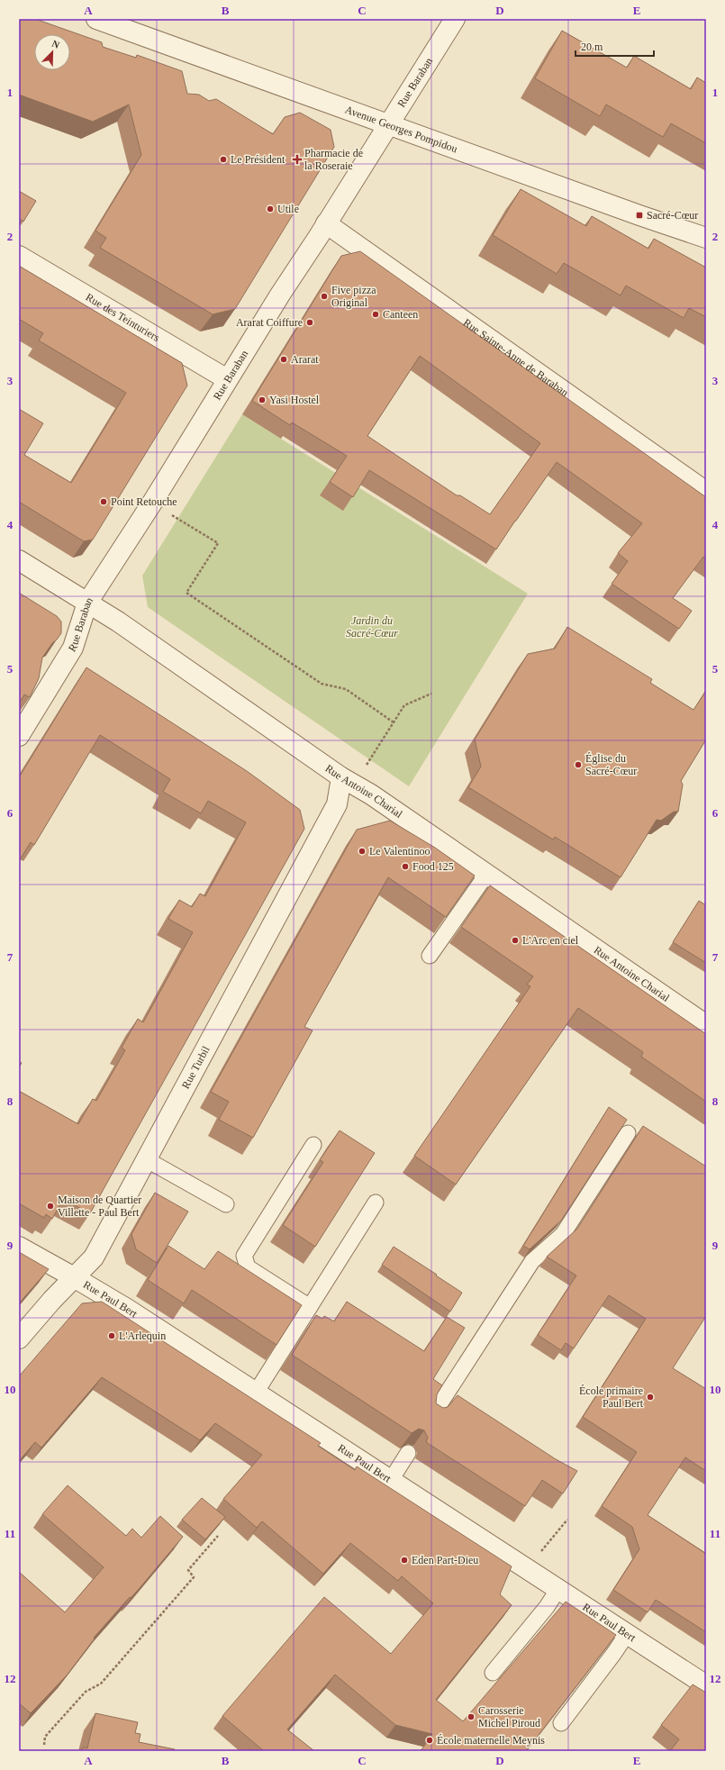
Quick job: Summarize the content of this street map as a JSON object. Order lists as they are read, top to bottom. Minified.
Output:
{"streets":{"street":["Rue Baraban","Avenue Georges Pompidou","Rue des Teinturiers","Rue Sainte-Anne de Baraban","Rue Antoine Charial","Rue Turbil","Rue Paul Bert"]},"crossings":[["Rue Baraban","Avenue Georges Pompidou"],["Rue Baraban","Rue des Teinturiers"],["Rue Baraban","Rue Sainte-Anne de Baraban"],["Rue Baraban","Rue Antoine Charial"],["Rue Antoine Charial","Rue Turbil"],["Rue Turbil","Rue Paul Bert"]],"parks":["Jardin du Sacré-Cœur"],"places":{"other":["Le Président","Utile","Five pizza Original","Canteen","Ararat Coiffure","Ararat","Yasi Hostel","Point Retouche","Église du Sacré-Cœur","Le Valentinoo","Food 125","L'Arc en ciel","Maison de Quartier Villette - Paul Bert","L'Arlequin","École primaire Paul Bert","Eden Part-Dieu","Carosserie Michel Piroud","École maternelle Meynis"],"health":["Pharmacie de la Roseraie"],"transit":["Sacré-Cœur"]},"scale_bar":"20 m","north":"top right","grid":{"columns":["A","B","C","D","E"],"rows":["1","2","3","4","5","6","7","8","9","10","11","12"]}}
